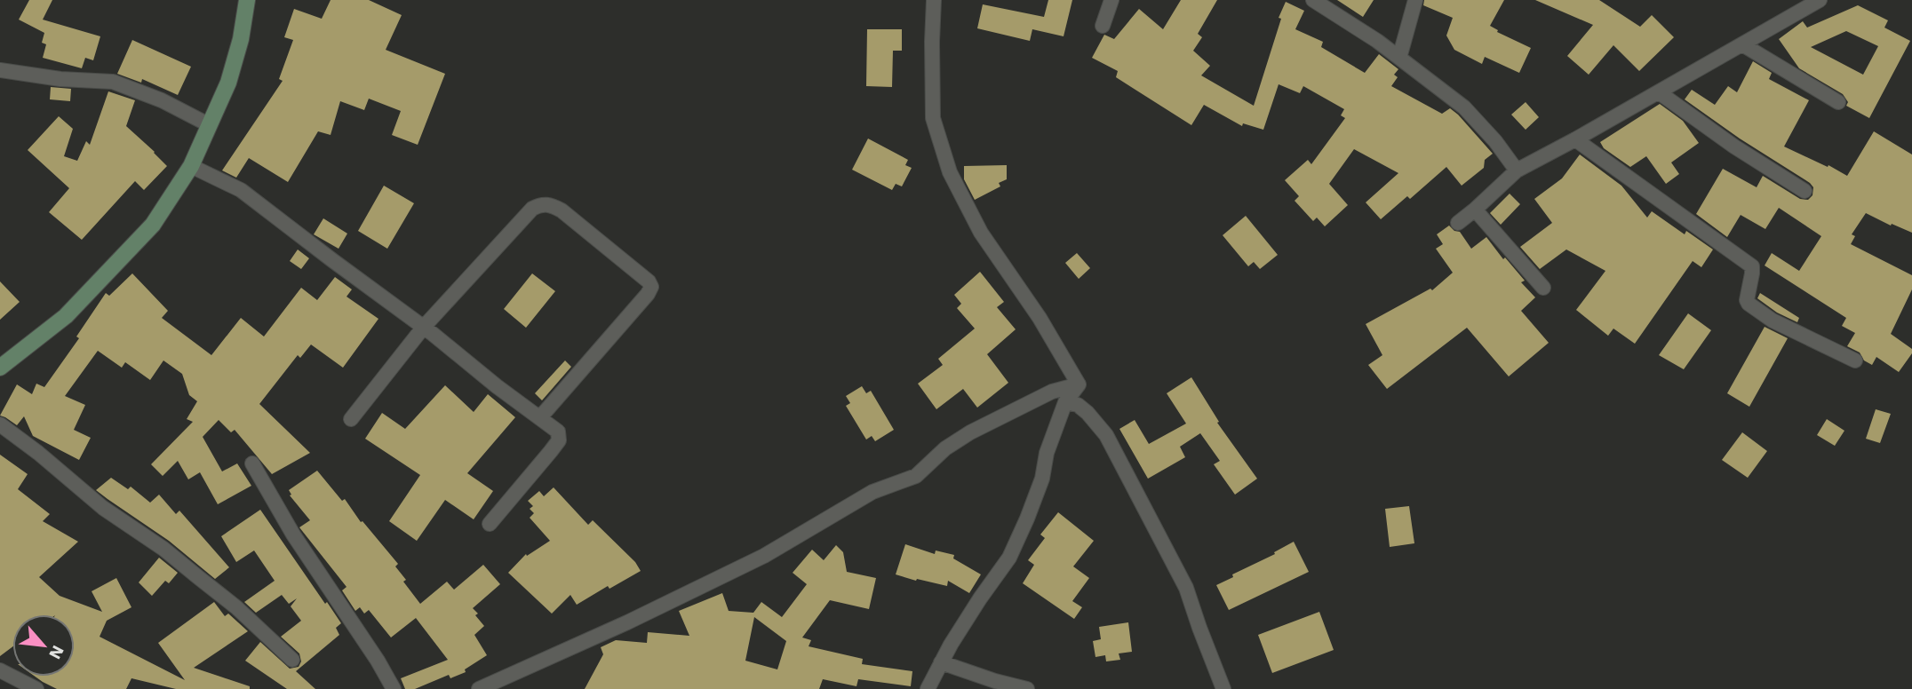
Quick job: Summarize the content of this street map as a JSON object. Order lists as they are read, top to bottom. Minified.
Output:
{"north":"bottom right"}
